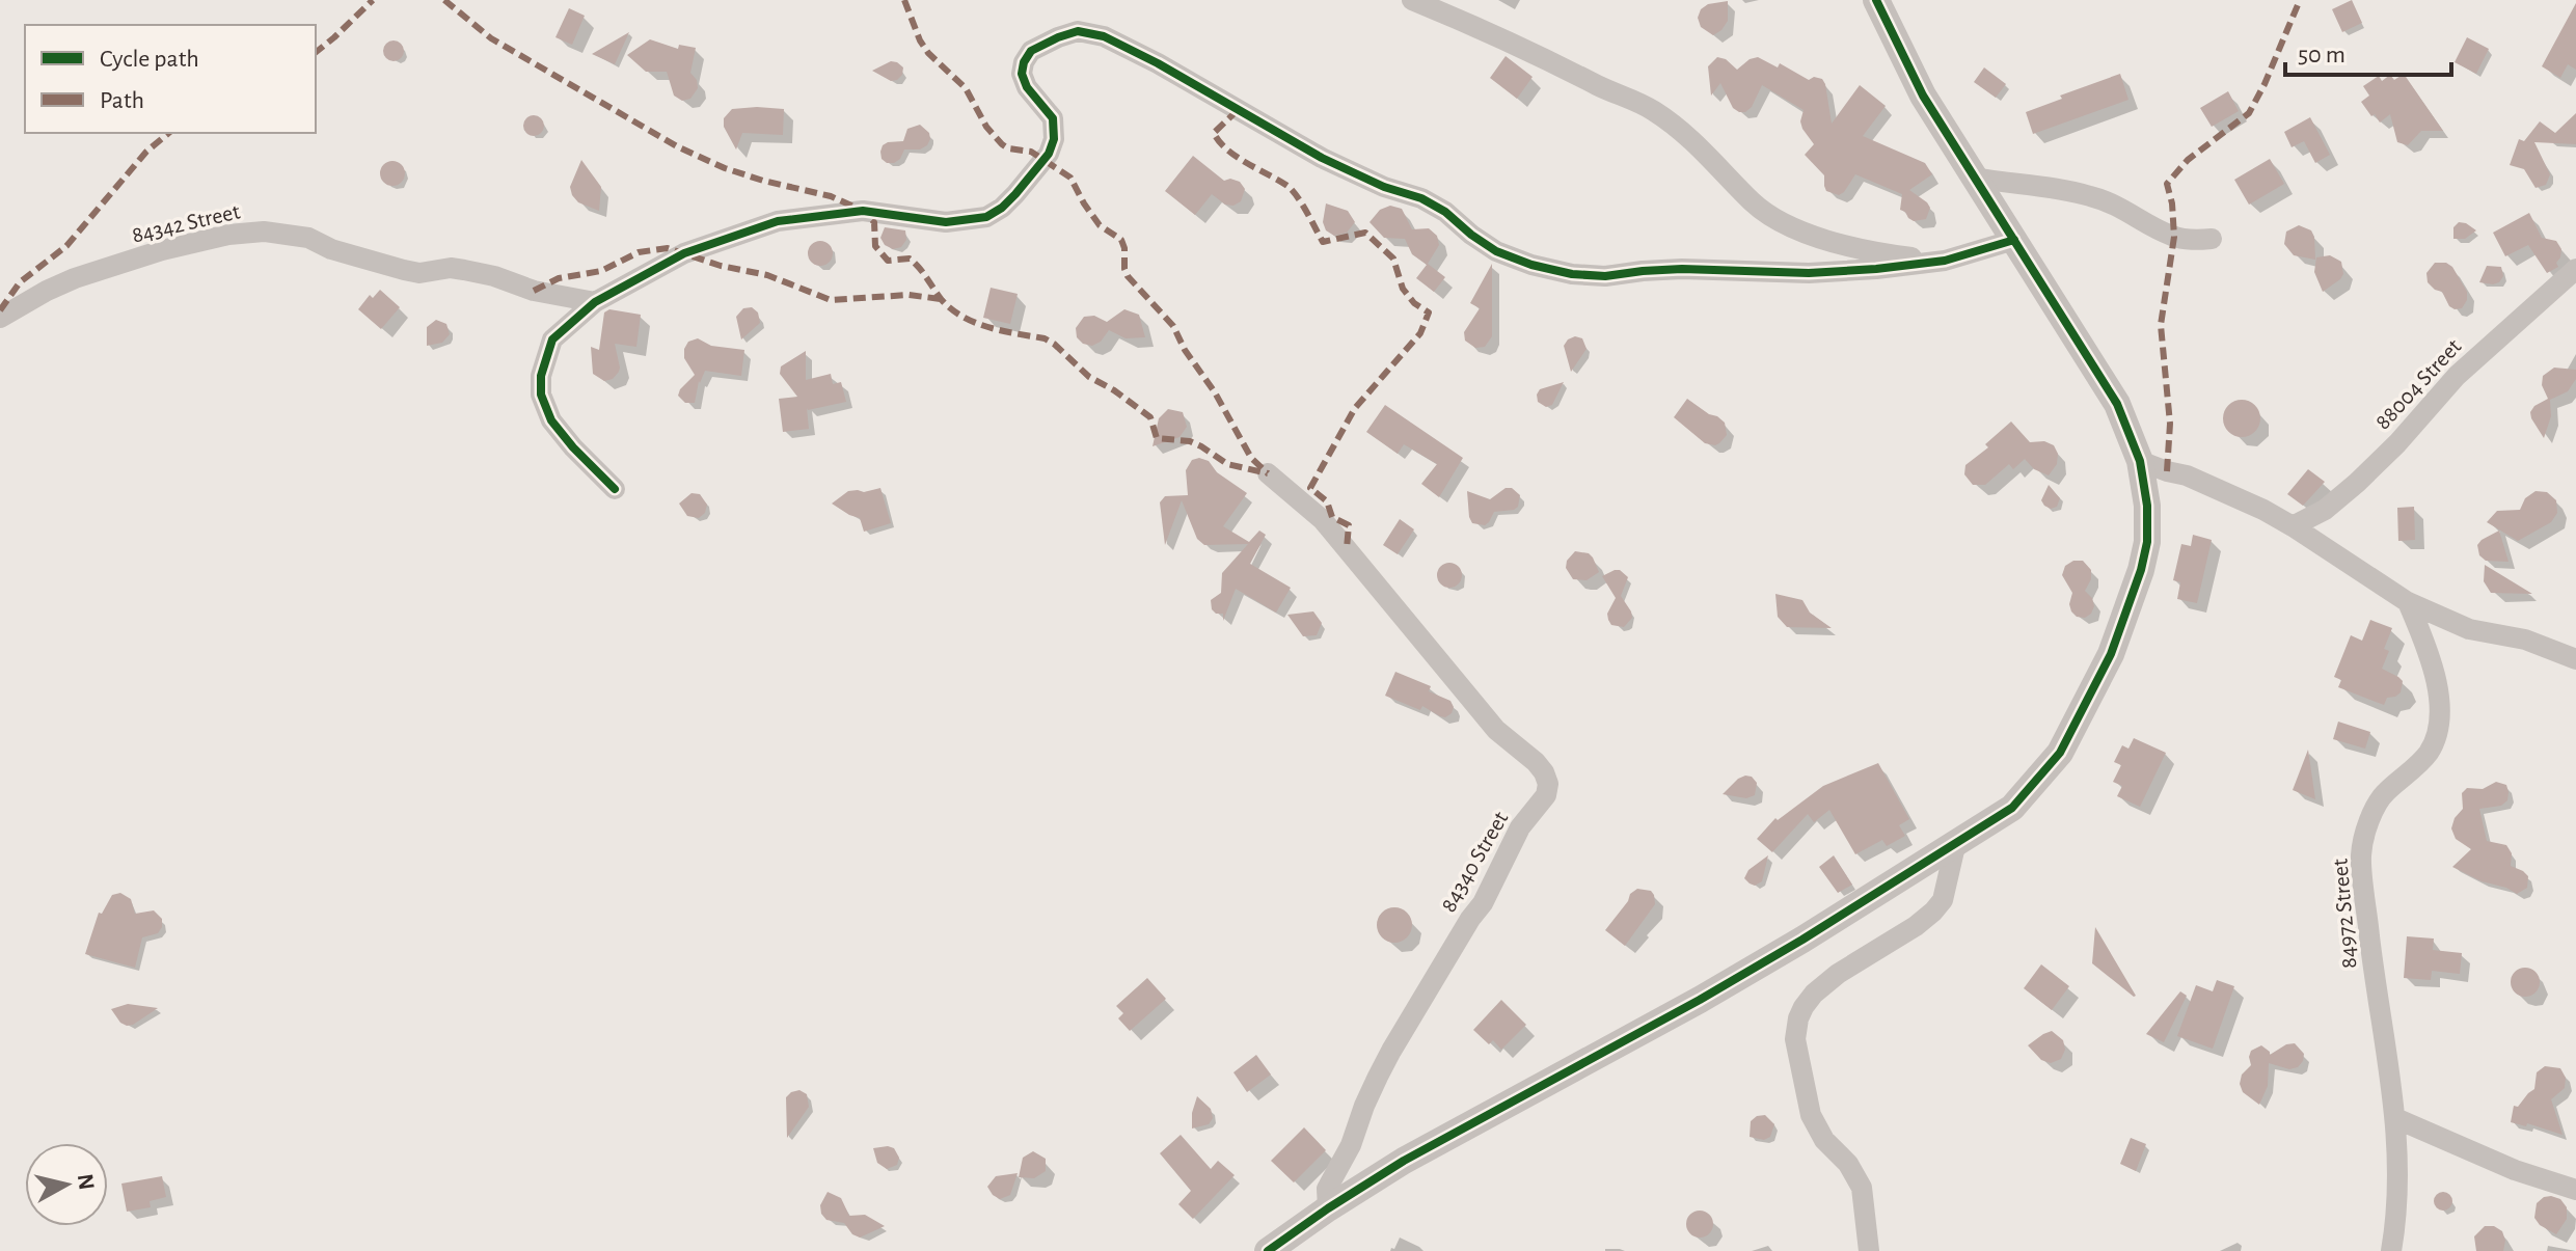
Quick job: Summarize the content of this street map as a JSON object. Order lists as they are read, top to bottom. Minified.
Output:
{"streets":{"street":["84342 Street","88004 Street","84340 Street","84972 Street"]},"legend":["Cycle path","Path"],"scale_bar":"50 m","north":"right"}
